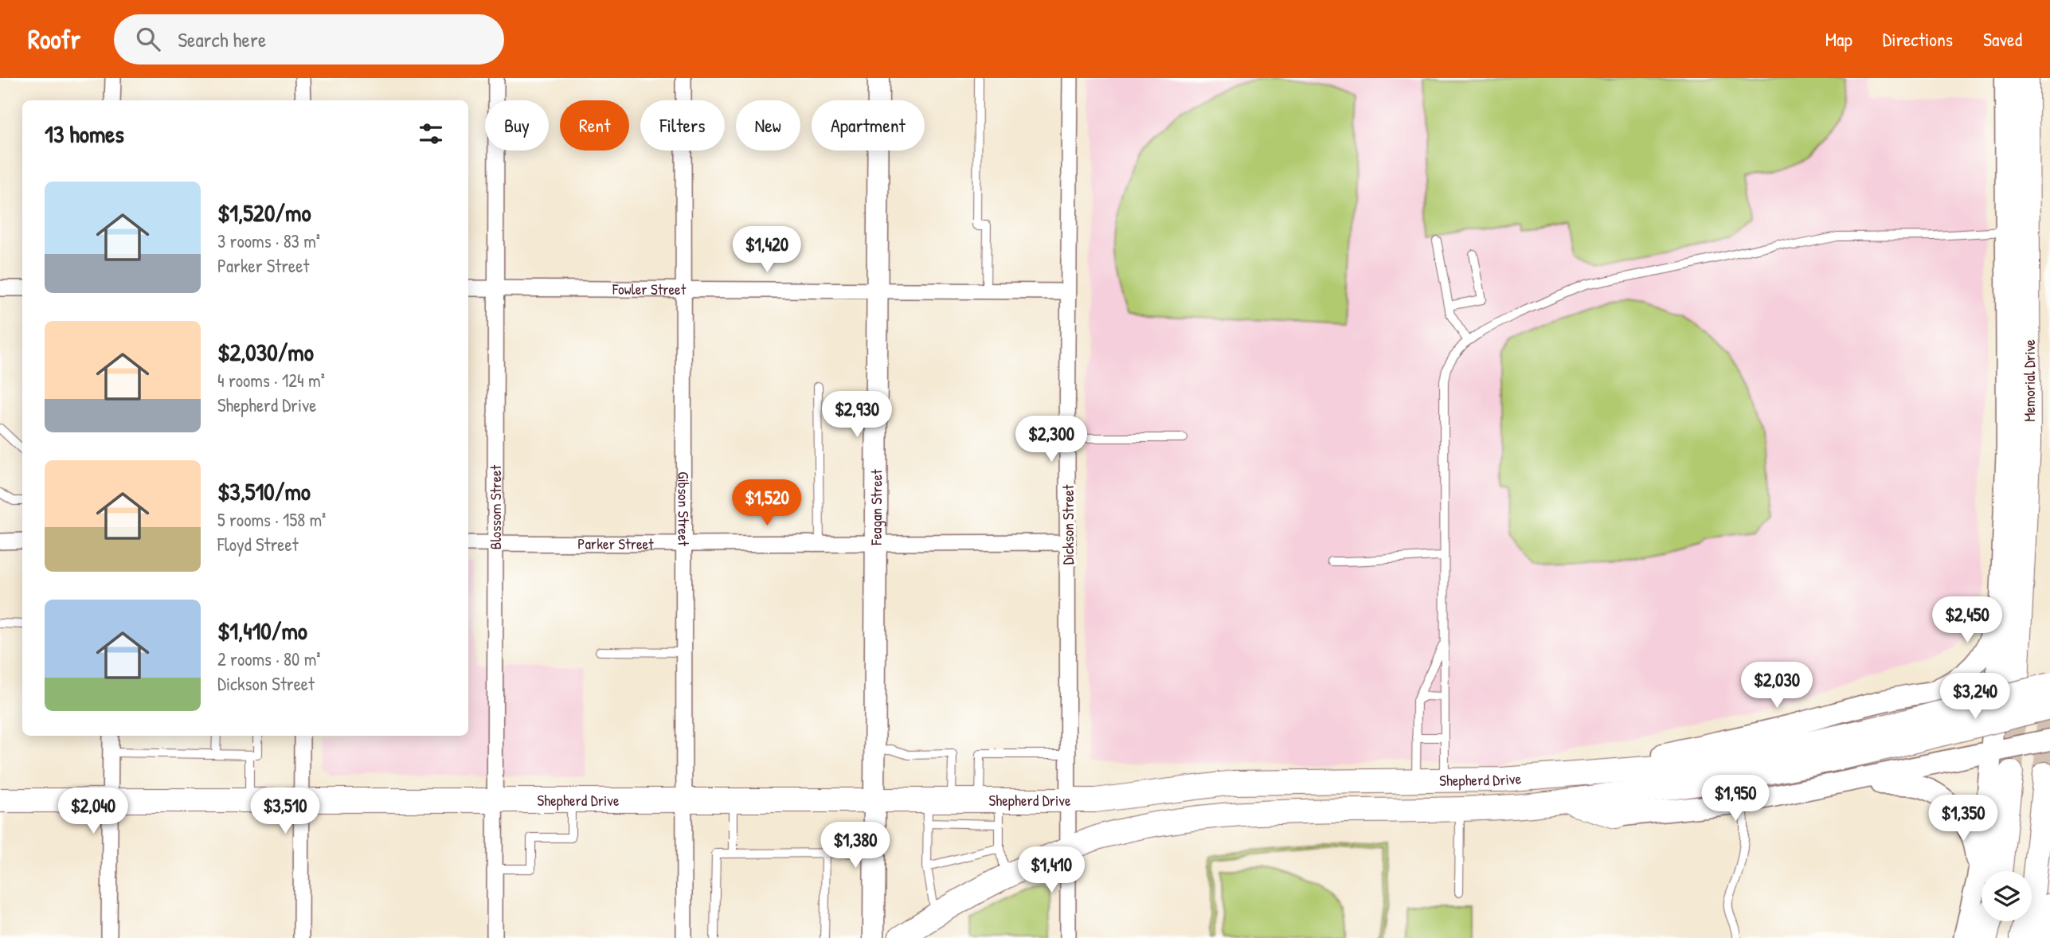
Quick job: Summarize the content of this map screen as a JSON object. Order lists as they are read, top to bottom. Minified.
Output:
{"streets":{"main road":["Memorial Drive","Shepherd Drive"],"street":["Fowler Street","Blossom Street","Gibson Street","Feagan Street","Dickson Street","Parker Street"]},"crossings":[["Fowler Street","Blossom Street"],["Fowler Street","Gibson Street"],["Fowler Street","Feagan Street"],["Fowler Street","Dickson Street"],["Blossom Street","Parker Street"],["Blossom Street","Shepherd Drive"],["Gibson Street","Parker Street"],["Gibson Street","Shepherd Drive"],["Feagan Street","Parker Street"],["Feagan Street","Shepherd Drive"],["Dickson Street","Parker Street"],["Dickson Street","Shepherd Drive"]],"page":{"header":"Roofr","search":"Search here","nav":["Map","Directions","Saved"],"chip":["Buy","Rent","Filters","New","Apartment"],"heading":"13 homes","list":[{"name":"$1,520/mo","note":"3 rooms · 83 m² · Parker Street"},{"name":"$2,030/mo","note":"4 rooms · 124 m² · Shepherd Drive"},{"name":"$3,510/mo","note":"5 rooms · 158 m² · Floyd Street"},{"name":"$1,410/mo","note":"2 rooms · 80 m² · Dickson Street"}],"price":["$1,420","$2,930","$2,300","$1,520","$2,450","$2,030","$3,240","$1,950","$2,040","$3,510","$1,350","$1,380","$1,410"]}}
